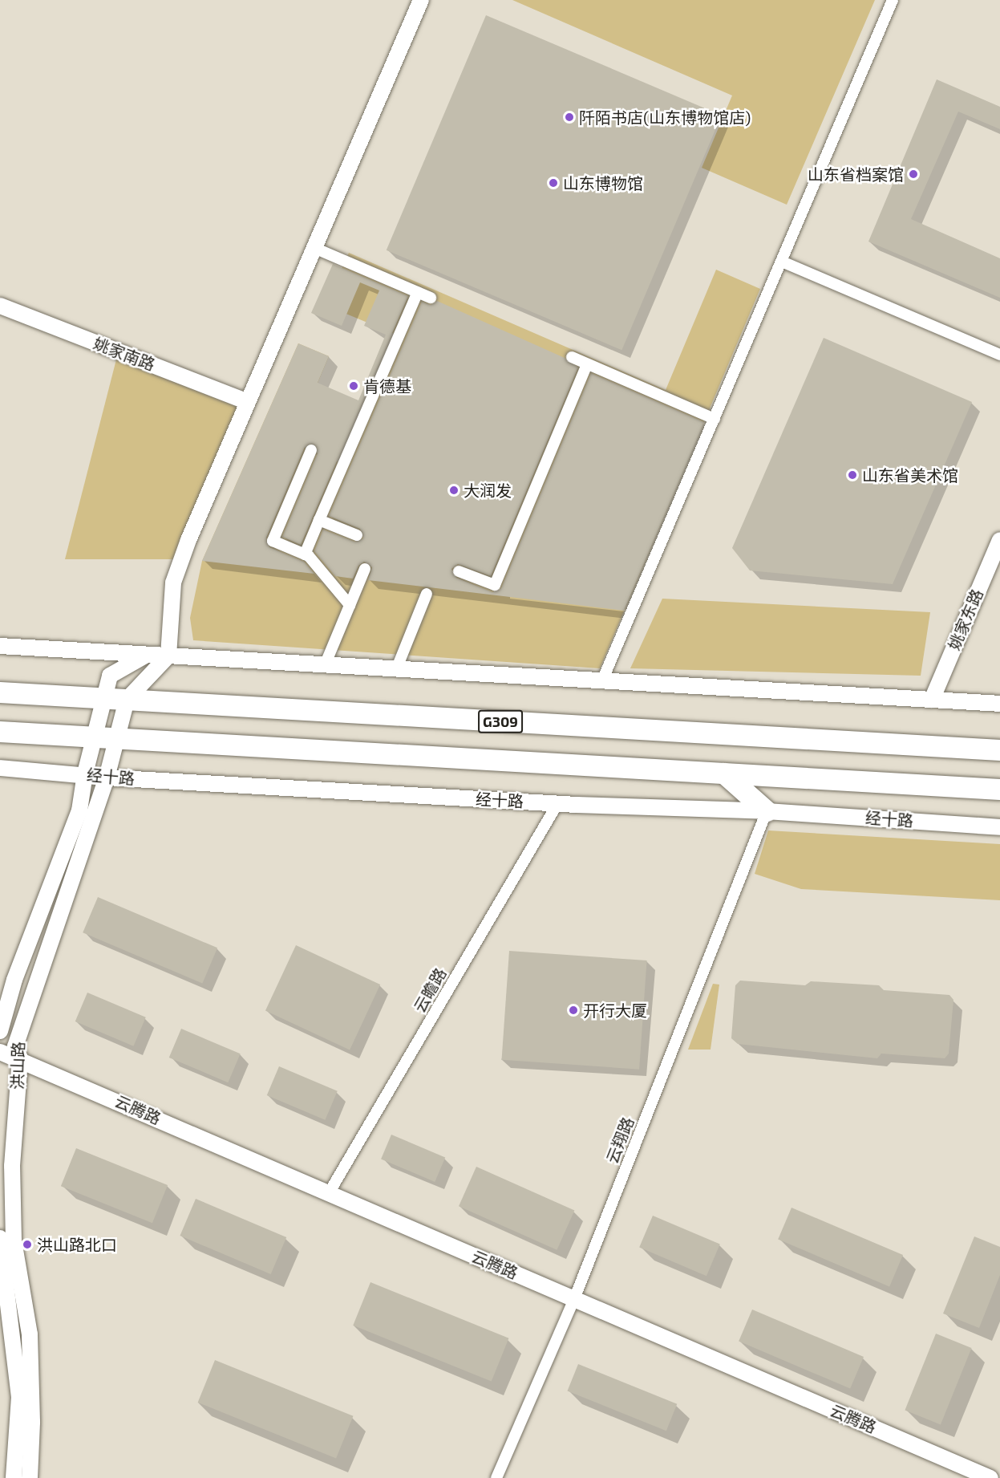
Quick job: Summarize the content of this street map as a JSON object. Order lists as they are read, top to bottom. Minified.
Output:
{"streets":{"highway":["G309"],"main road":["姚家南路","姚家东路","经十路","洪山路","云腾路"],"street":["云瞻路","云翔路"]},"crossings":[["G309","洪山路"],["经十路","云瞻路"],["经十路","洪山路"],["经十路","云翔路"],["云瞻路","云腾路"],["洪山路","云腾路"],["云腾路","云翔路"]],"places":["阡陌书店(山东博物馆店)","山东省档案馆","山东博物馆","肯德基","山东省美术馆","大润发","开行大厦","洪山路北口"]}
